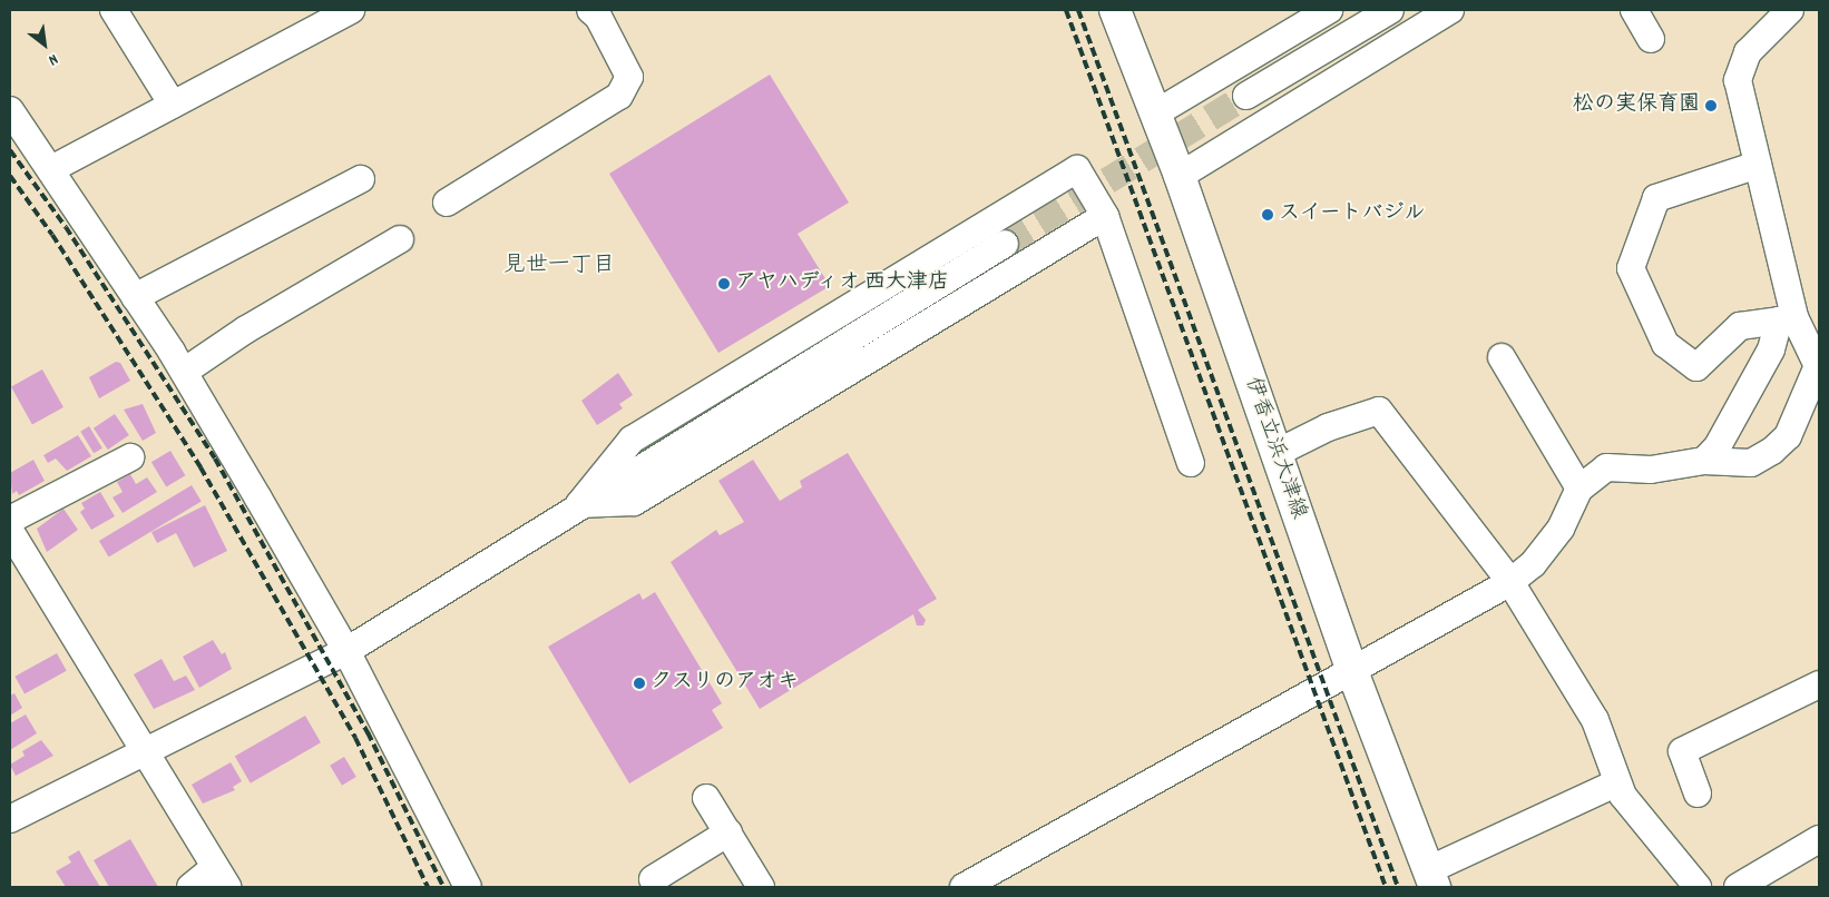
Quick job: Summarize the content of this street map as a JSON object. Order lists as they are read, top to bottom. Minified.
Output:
{"streets":{"main road":["伊香立浜大津線"]},"districts":["見世一丁目"],"places":["松の実保育園","スイートバジル","アヤハディオ 西大津店","クスリのアオキ"],"north":"bottom right"}
